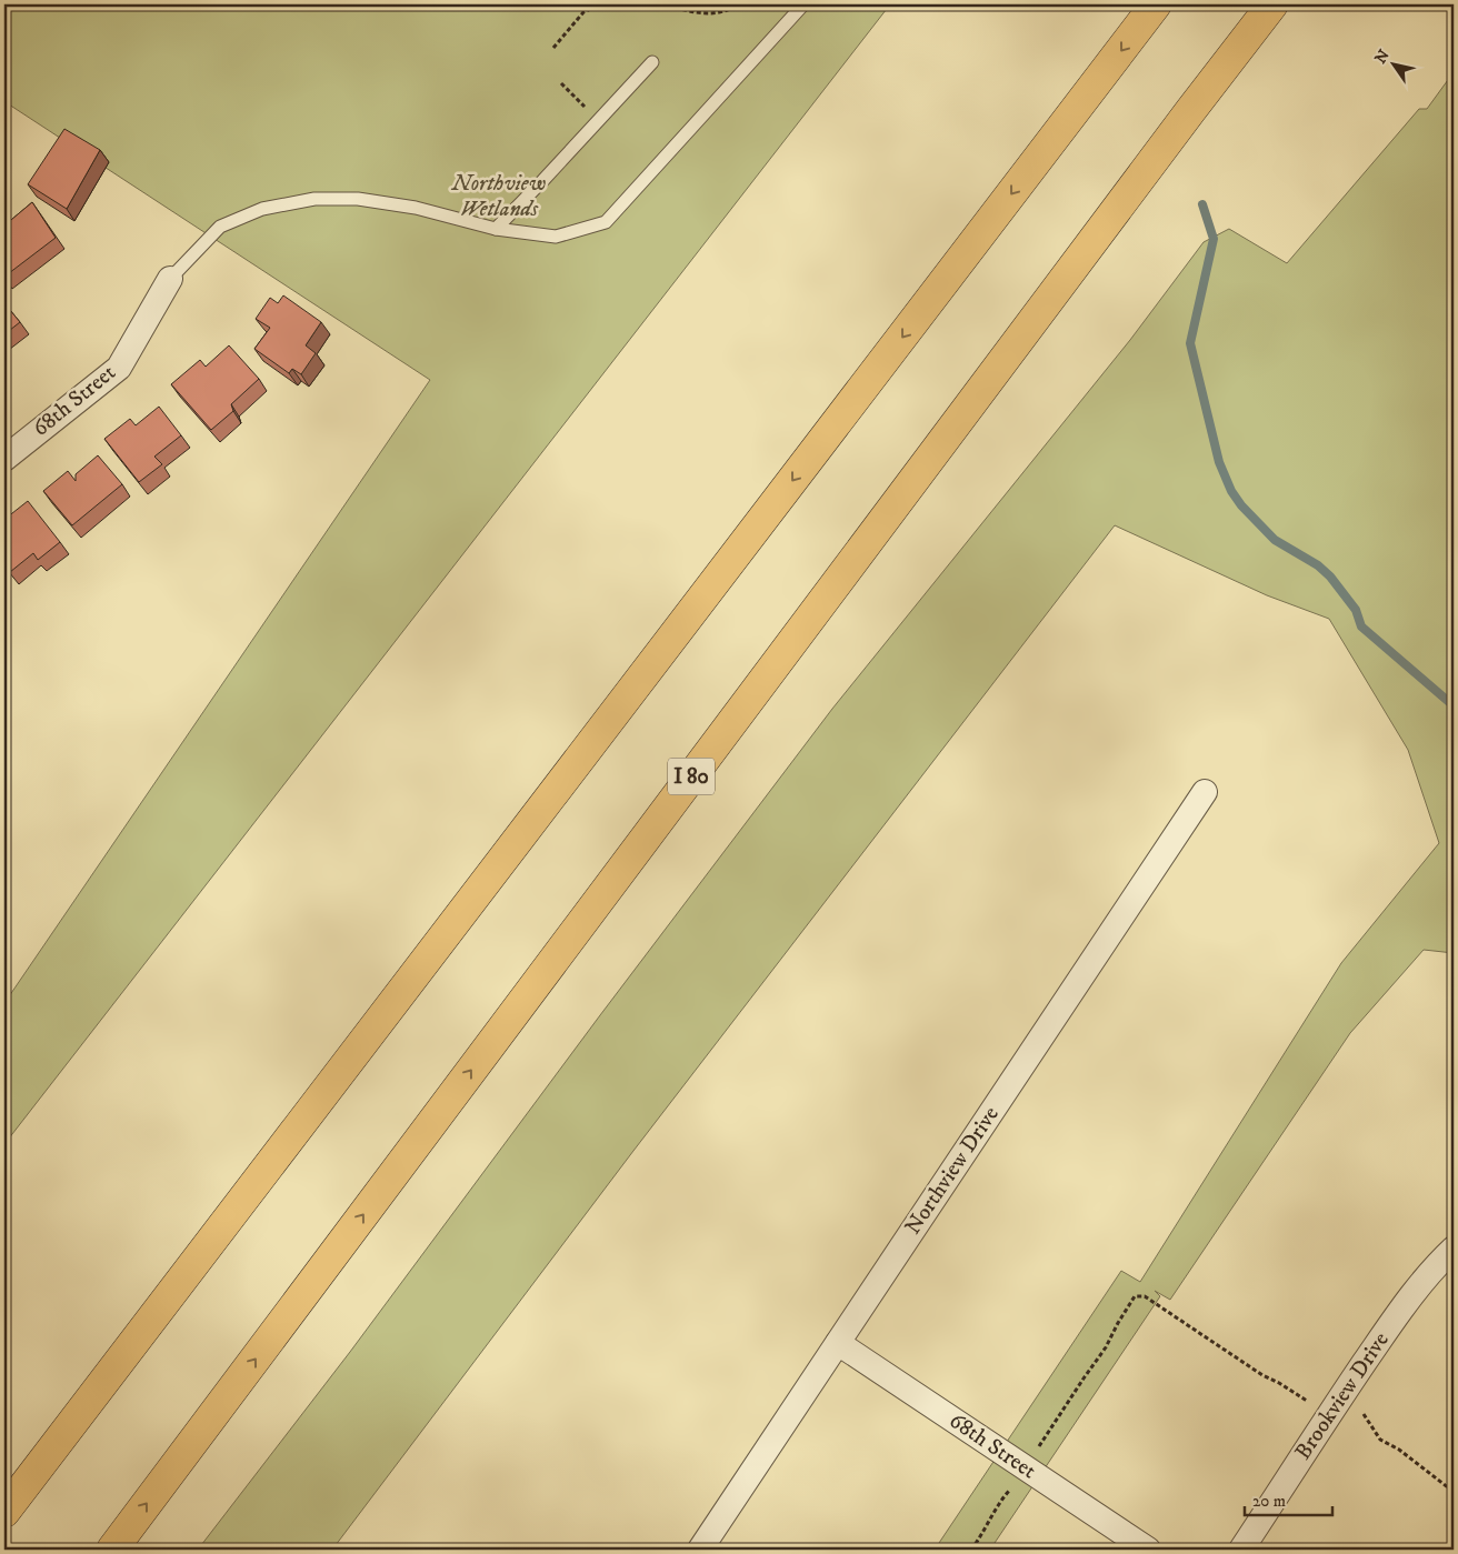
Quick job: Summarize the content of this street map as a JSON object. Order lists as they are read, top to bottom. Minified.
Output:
{"streets":{"highway":["I 80"],"street":["68th Street","Northview Drive","Brookview Drive"]},"crossings":[["68th Street","Northview Drive"]],"parks":["Northview Wetlands"],"scale_bar":"20 m","north":"top left"}
